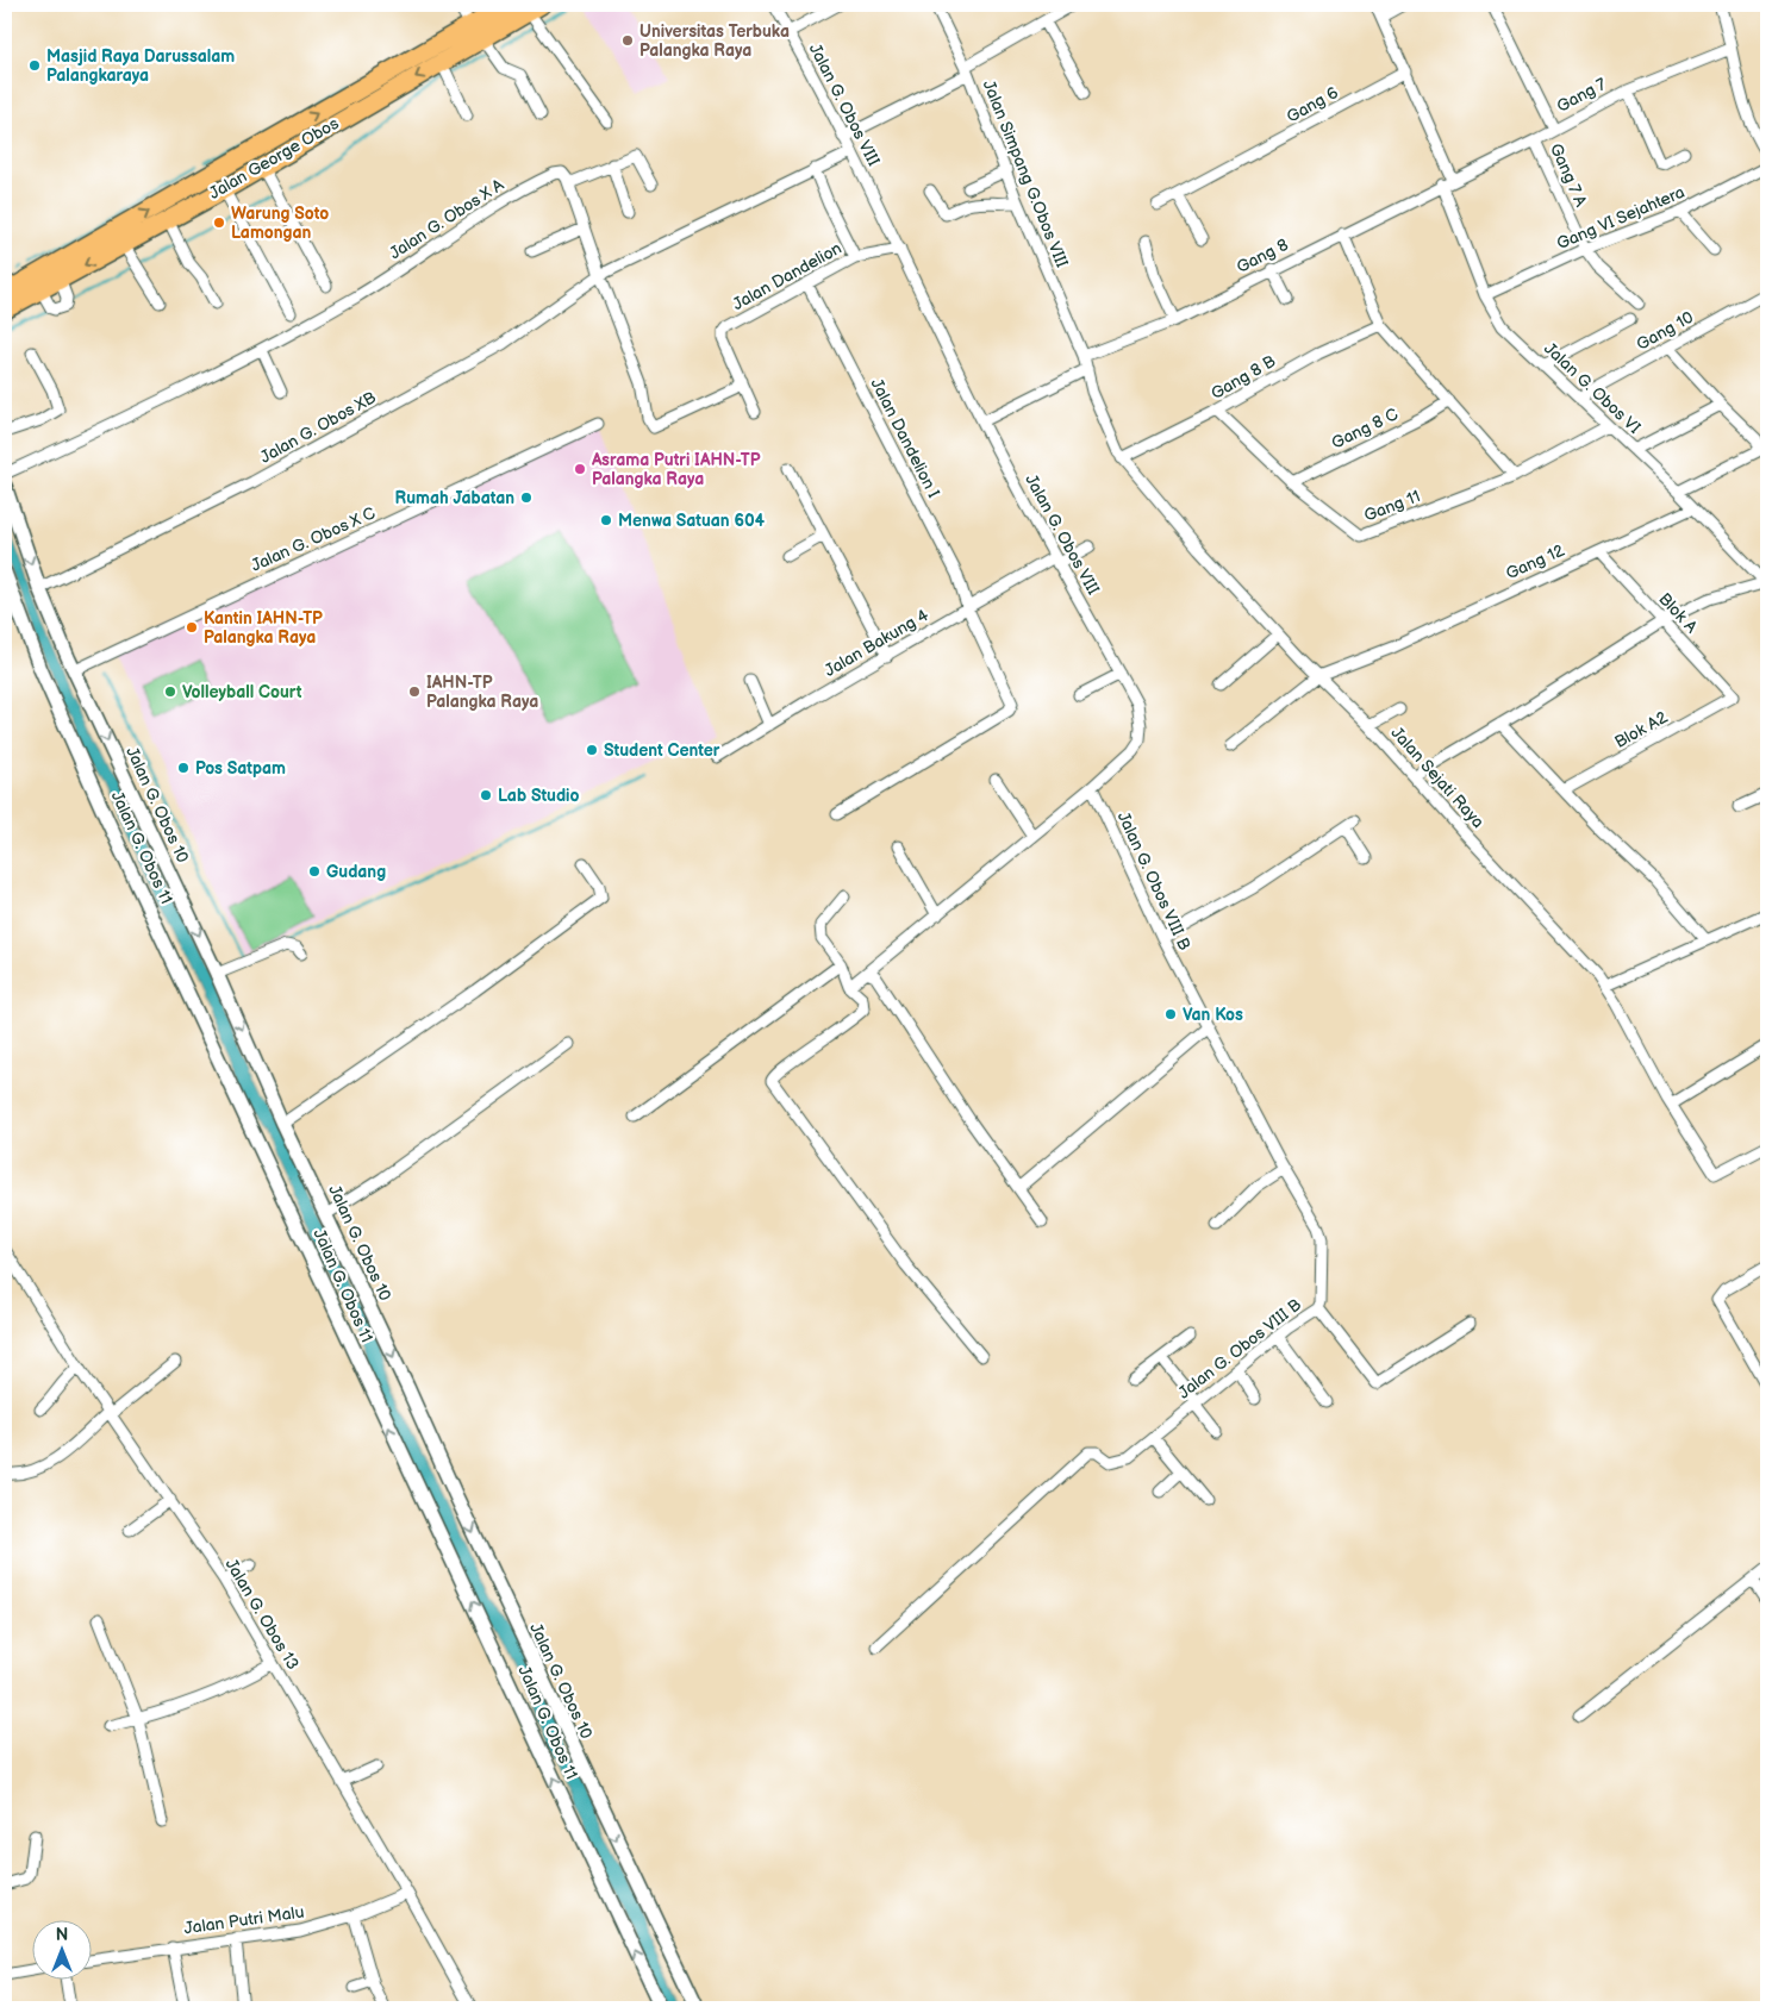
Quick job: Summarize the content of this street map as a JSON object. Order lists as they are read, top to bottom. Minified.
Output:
{"streets":{"main road":["Jalan George Obos"],"street":["Gang 7","Jalan G. Obos VIII","Gang 6","Jalan Simpang G.Obos VIII","Gang 7 A","Gang VI Sejahtera","Jalan G. Obos X A","Gang 8","Jalan Dandelion","Gang 10","Gang 8 B","Jalan G. Obos VI","Jalan G. Obos XB","Gang 8 C","Jalan Dandelion I","Gang 11","Jalan G. Obos X C","Gang 12","Blok A","Jalan Bakung 4","Blok A2","Jalan Sejati Raya","Jalan G. Obos 10","Jalan G. Obos 11","Jalan G. Obos VIII B","Jalan G. Obos 13","Jalan Putri Malu"]},"crossings":[["Gang 7","Gang 7 A"],["Gang 7","Gang 8"],["Jalan G. Obos VIII","Jalan Dandelion"],["Jalan G. Obos VIII","Jalan Bakung 4"],["Jalan G. Obos VIII","Jalan G. Obos VIII B"],["Jalan Simpang G.Obos VIII","Gang 8"],["Jalan Simpang G.Obos VIII","Jalan Sejati Raya"],["Gang 7 A","Gang VI Sejahtera"],["Gang VI Sejahtera","Jalan G. Obos VI"],["Gang 8","Jalan G. Obos VI"],["Jalan Dandelion","Jalan Dandelion I"],["Gang 10","Jalan G. Obos VI"],["Gang 8 B","Gang 11"],["Gang 8 B","Jalan Sejati Raya"],["Jalan G. Obos VI","Gang 11"],["Jalan G. Obos VI","Gang 12"],["Jalan G. Obos XB","Jalan G. Obos 10"],["Gang 8 C","Gang 11"],["Jalan Dandelion I","Jalan Bakung 4"],["Jalan G. Obos X C","Jalan G. Obos 10"],["Gang 12","Blok A"],["Gang 12","Jalan Sejati Raya"],["Blok A","Blok A2"],["Jalan G. Obos 13","Jalan Putri Malu"]],"one_way":["Jalan G. Obos 10","Jalan G. Obos 11"],"places":["Universitas Terbuka Palangka Raya","Masjid Raya Darussalam Palangkaraya","Warung Soto Lamongan","Asrama Putri IAHN-TP Palangka Raya","Rumah Jabatan","Menwa Satuan 604","Kantin IAHN-TP Palangka Raya","Volleyball Court","IAHN-TP Palangka Raya","Student Center","Pos Satpam","Lab Studio","Gudang","Van Kos"],"north":"top"}
